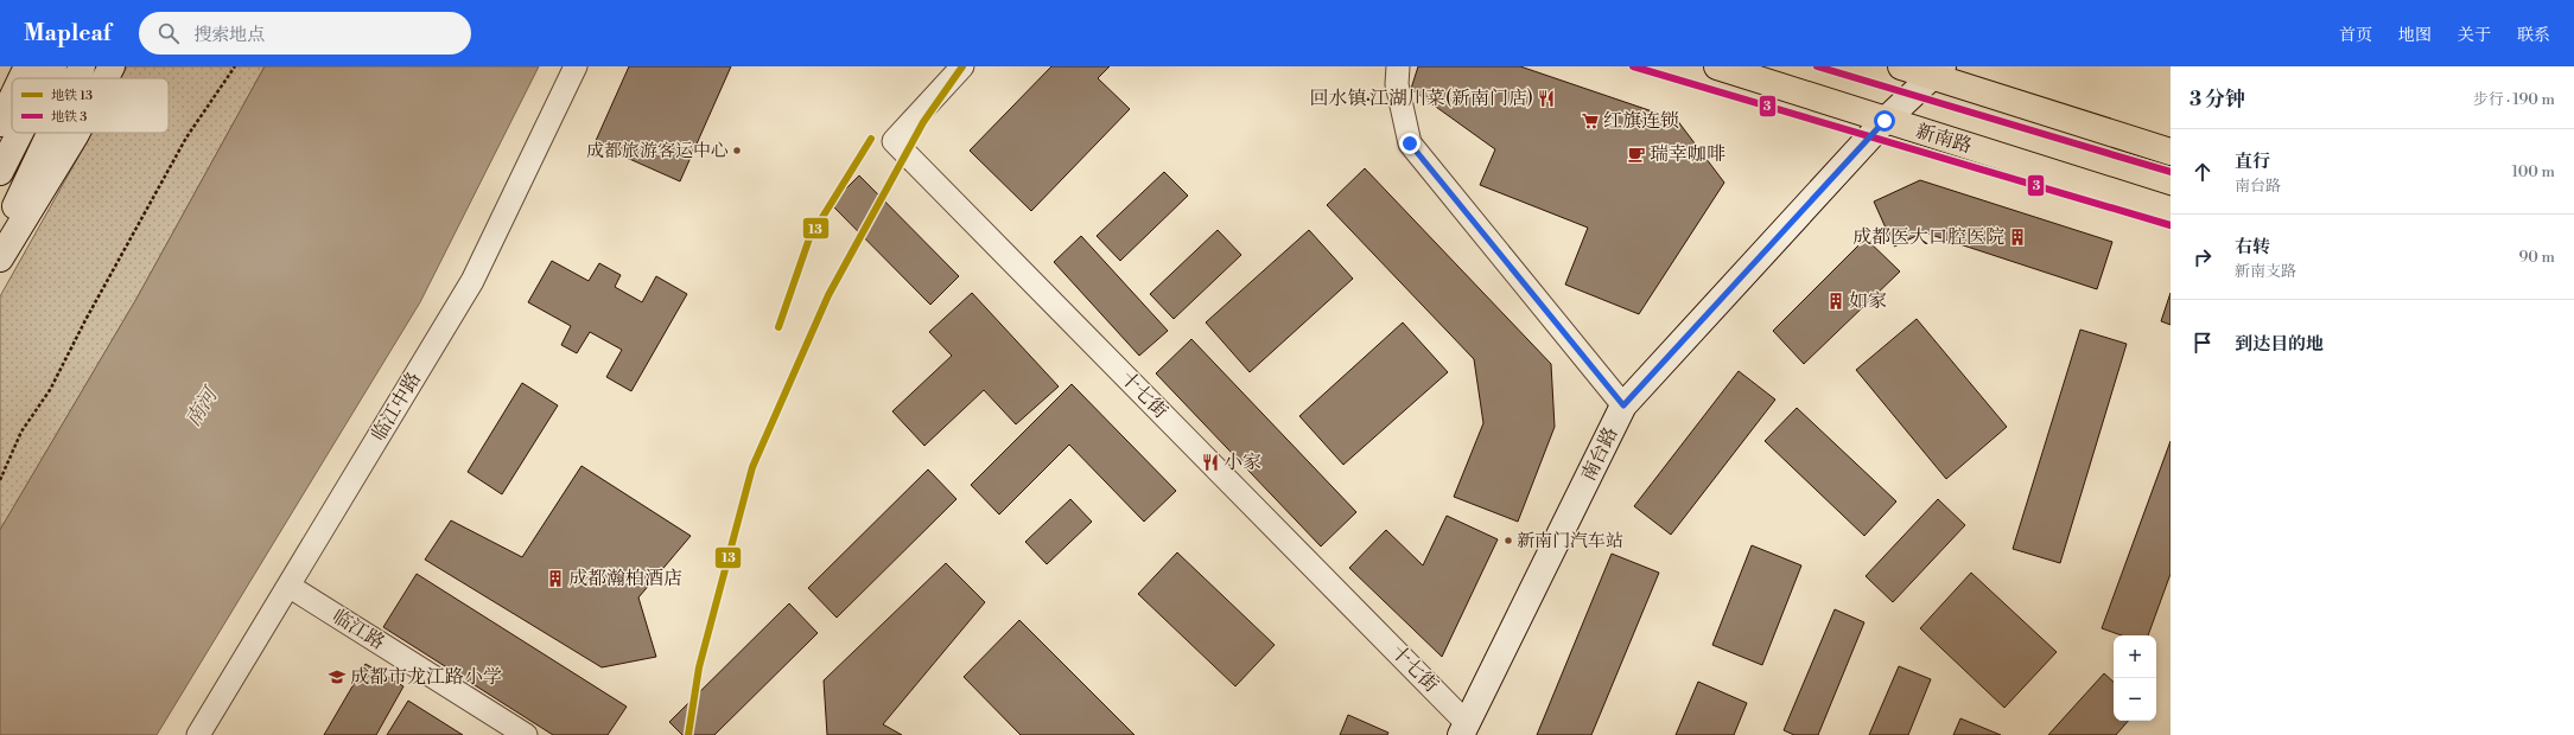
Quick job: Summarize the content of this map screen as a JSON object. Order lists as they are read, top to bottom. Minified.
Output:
{"streets":{"main road":["新南路"],"street":["十七街","临江中路","南台路","临江路"]},"crossings":[["新南路","南台路"],["十七街","南台路"],["临江中路","临江路"]],"water":["南河"],"places":{"restaurant":["回水镇·江湖川菜(新南门店)","小家"],"supermarket":["红旗连锁"],"other":["成都旅游客运中心","新南门汽车站"],"cafe":["瑞幸咖啡"],"building":["成都医大口腔医院","如家","成都瀚柏酒店"],"school or university":["成都市龙江路小学"]},"lines":["metro line 13","metro line 3"],"legend":["地铁 13","地铁 3"],"page":{"header":"Mapleaf","search":"搜索地点","nav":["首页","地图","关于","联系"],"heading":["3 分钟","步行 · 190 m"],"list":[["直行","南台路","100 m"],["右转","新南支路","90 m"],"到达目的地"],"map_buttons":["+","−"]}}
